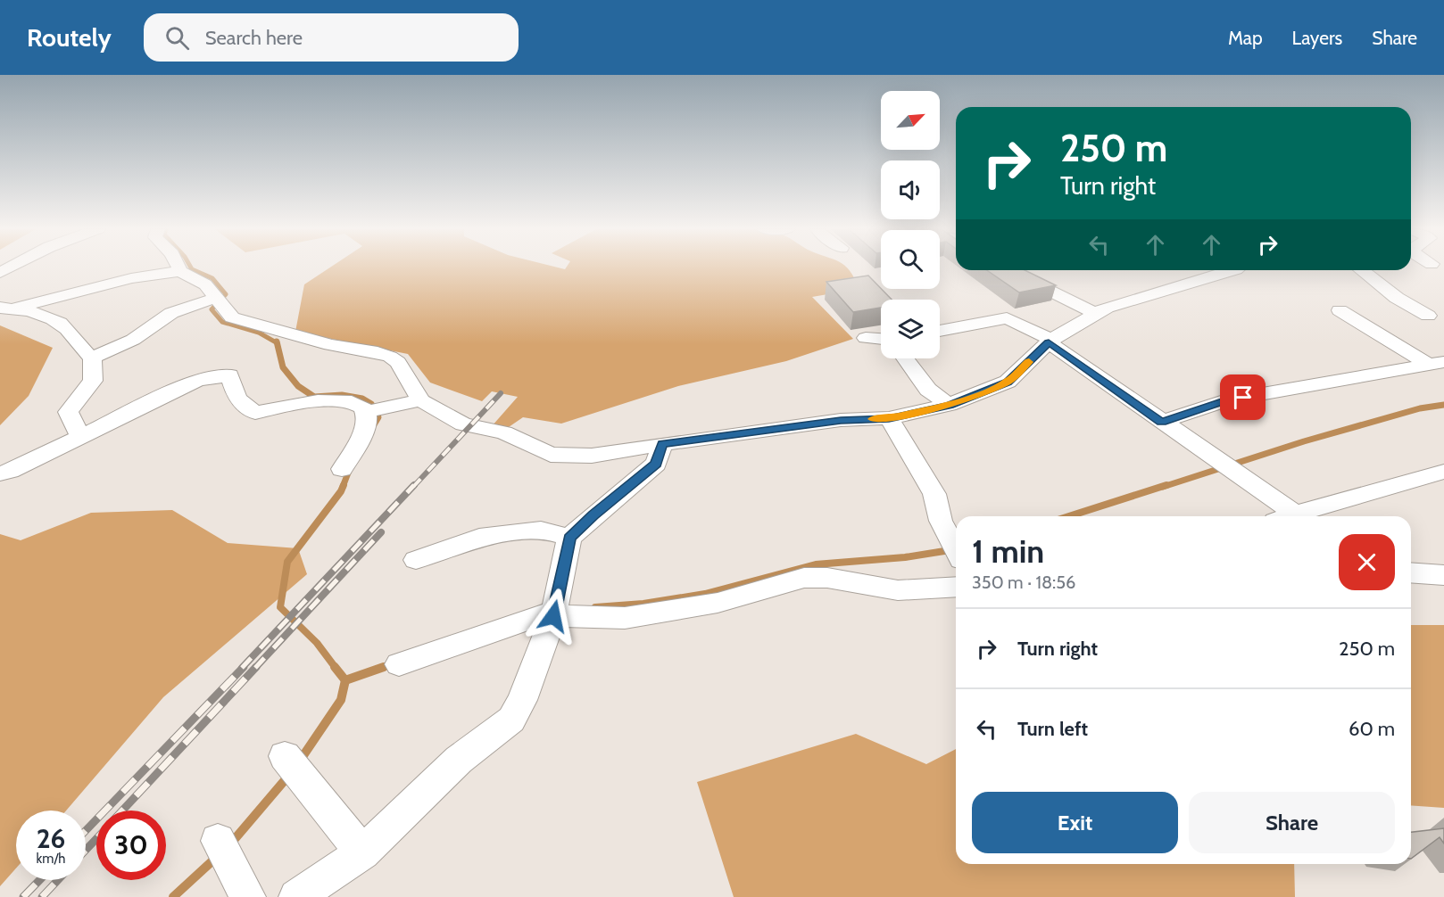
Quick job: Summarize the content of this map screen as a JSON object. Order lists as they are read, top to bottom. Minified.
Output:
{"north":"top right","page":{"header":"Routely","search":"Search here","nav":["Map","Layers","Share"],"turn":["250 m","Turn right"],"heading":["1 min","350 m · 18:56"],"list":[{"name":"Turn right","value":"250 m"},{"name":"Turn left","value":"60 m"}],"buttons":["Exit","Share"],"speed":"26 km/h","limit":"30"}}
